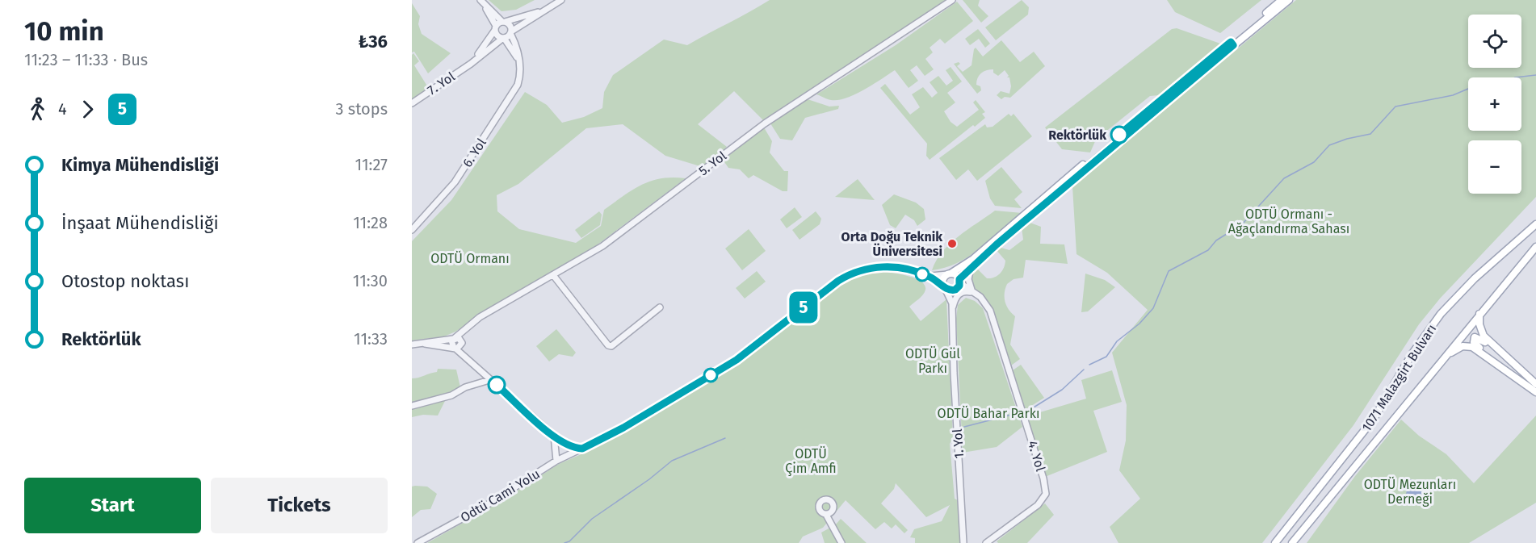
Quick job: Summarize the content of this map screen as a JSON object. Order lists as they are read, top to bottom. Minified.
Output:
{"streets":{"main road":["1071 Malazgirt Bulvarı"],"street":["7. Yol","6. Yol","5. Yol","1. Yol","4. Yol","Odtü Cami Yolu"]},"crossings":[["7. Yol","6. Yol"],["1. Yol","4. Yol"]],"parks":["ODTÜ Ormanı - Ağaçlandırma Sahası","ODTÜ Ormanı","ODTÜ Gül Parkı","ODTÜ Bahar Parkı","ODTÜ Çim Amfi","ODTÜ Mezunları Derneği"],"places":["Rektörlük","Orta Doğu Teknik Üniversitesi"],"lines":["bus line 5"],"page":{"heading":["10 min","11:23 – 11:33 · Bus","₺36"],"on_map":"5","map_buttons":["+","−"],"legs":["4","5","3 stops"],"list":[{"name":"Kimya Mühendisliği","value":"11:27"},{"name":"İnşaat Mühendisliği","value":"11:28"},{"name":"Otostop noktası","value":"11:30"},{"name":"Rektörlük","value":"11:33"}],"buttons":["Start","Tickets"]}}
